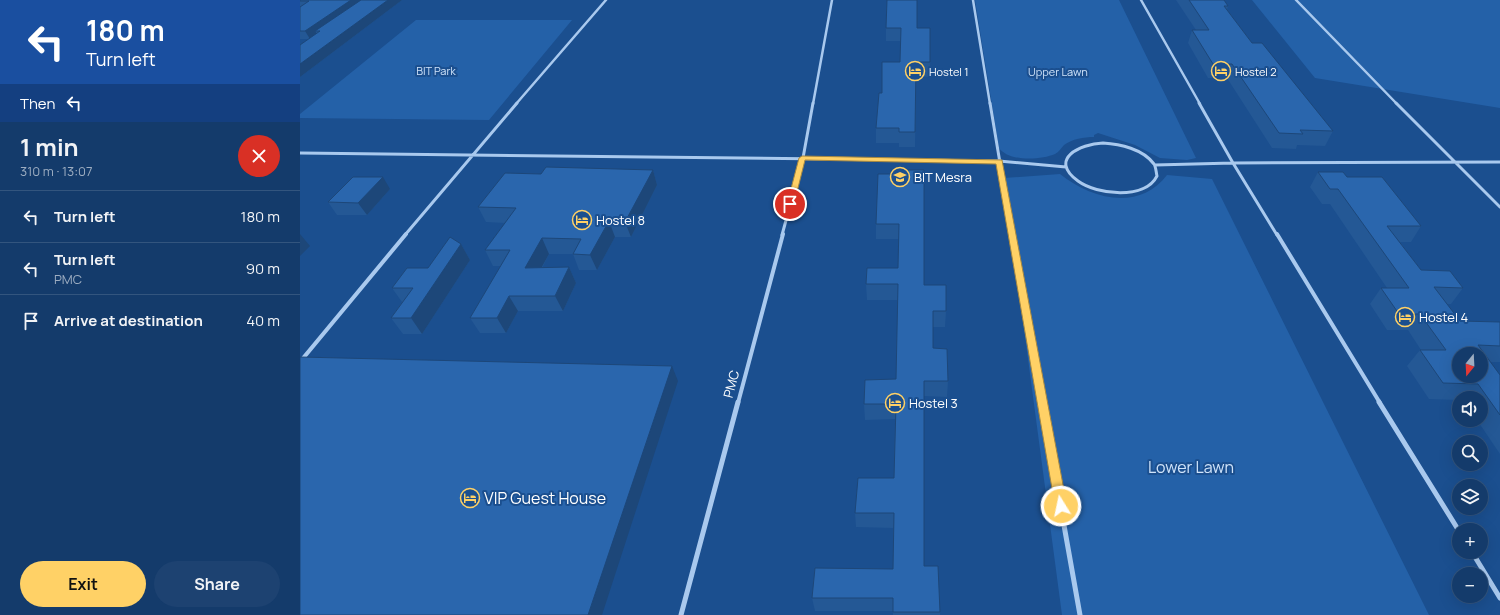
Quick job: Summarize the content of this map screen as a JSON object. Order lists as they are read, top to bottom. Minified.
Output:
{"streets":{"street":["PMC"]},"parks":["BIT Park","Upper Lawn","Lower Lawn"],"places":{"hotel":["Hostel 1","Hostel 2","Hostel 8","Hostel 4","Hostel 3","VIP Guest House"],"school or university":["BIT Mesra"]},"north":"bottom","page":{"turn":["180 m","Turn left"],"then":"Then","heading":["1 min","310 m · 13:07"],"list":[{"name":"Turn left","value":"180 m"},{"name":"Turn left","note":"PMC","value":"90 m"},{"name":"Arrive at destination","value":"40 m"}],"map_buttons":["+","−"],"buttons":["Exit","Share"]}}
